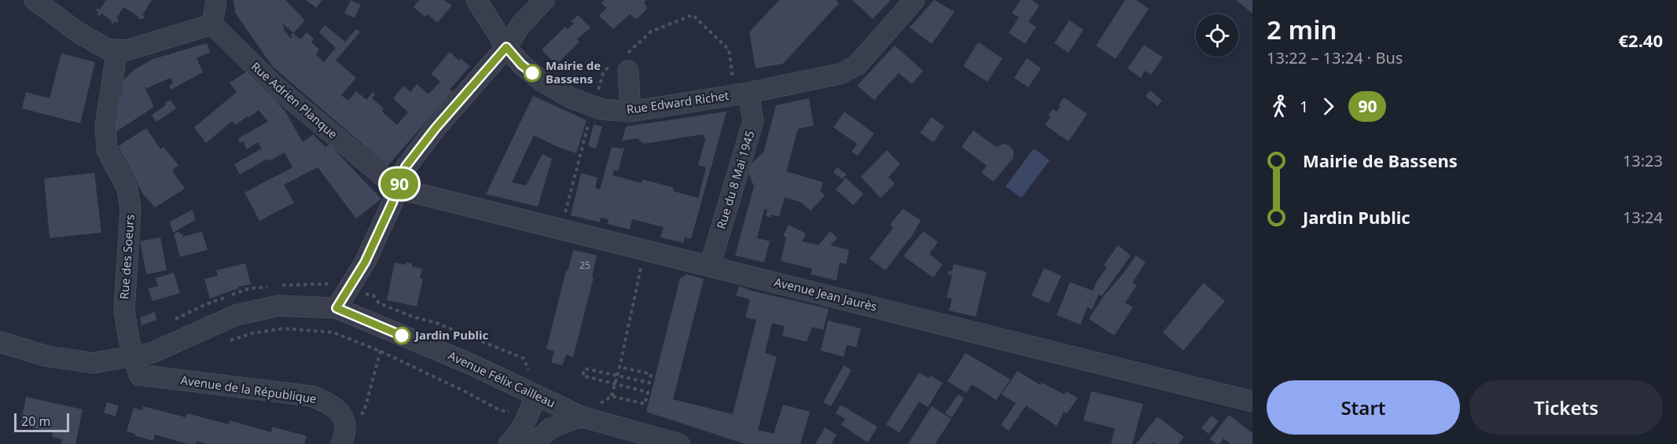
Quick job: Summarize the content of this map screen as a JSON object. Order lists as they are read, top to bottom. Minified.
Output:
{"streets":{"street":["Rue Adrien Planque","Rue Edward Richet","Rue du 8 Mai 1945","Rue des Soeurs","Avenue Jean Jaurès","Avenue Félix Cailleau","Avenue de la République"]},"crossings":[["Rue Adrien Planque","Avenue Jean Jaurès"],["Rue Edward Richet","Rue du 8 Mai 1945"],["Rue du 8 Mai 1945","Avenue Jean Jaurès"],["Rue des Soeurs","Avenue Félix Cailleau"],["Rue des Soeurs","Avenue de la République"],["Avenue Félix Cailleau","Avenue de la République"]],"places":["Mairie de Bassens","Jardin Public"],"lines":["bus line 90"],"house_numbers":["25"],"scale_bar":"20 m","page":{"on_map":"90","heading":["2 min","13:22 – 13:24 · Bus","€2.40"],"legs":["1","90"],"list":[{"name":"Mairie de Bassens","value":"13:23"},{"name":"Jardin Public","value":"13:24"}],"buttons":["Start","Tickets"],"scale":"20 m"}}
